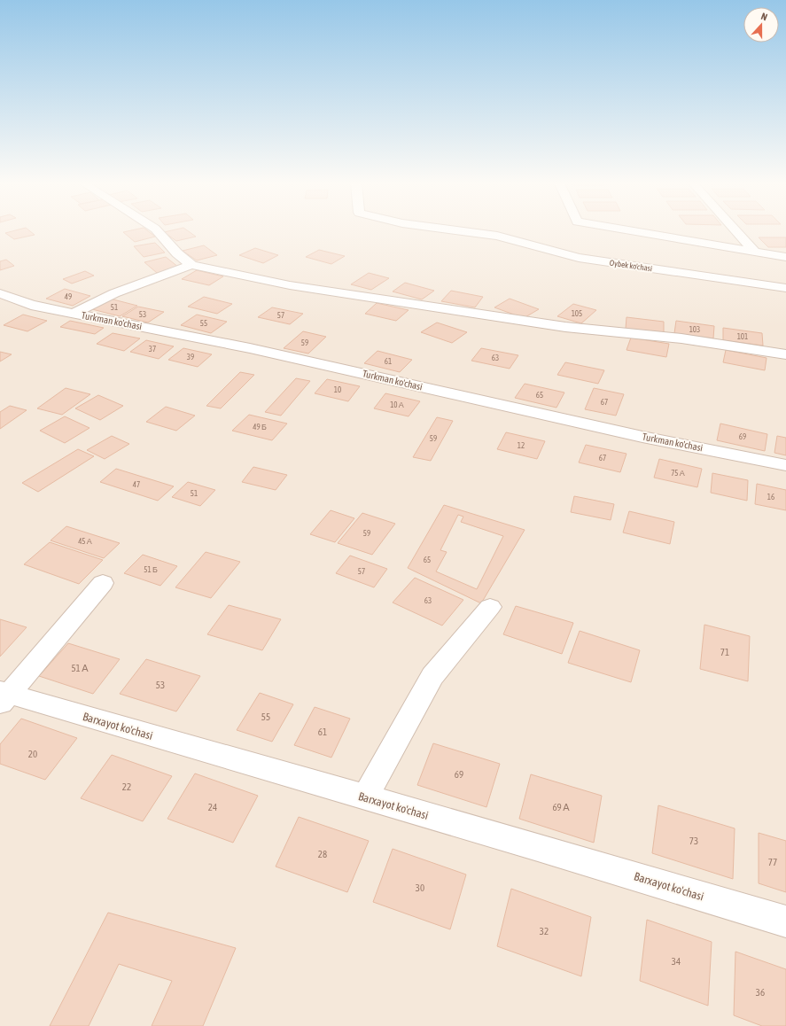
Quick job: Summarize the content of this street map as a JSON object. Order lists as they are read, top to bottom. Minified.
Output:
{"streets":{"street":["Oybek ko'chasi","Turkman ko'chasi","Barxayot ko'chasi"]},"house_numbers":["49","51","105","53","57","55","103","101","59","37","39","63","61","10","65","67","10 А","49 Б","69","59","12","67","75 А","47","51","16","59","45 А","65","51 Б","57","63","71","51 А","53","55","61","20","69","22","24","69 А","73","28","77","30","32","34","36"],"north":"top"}
